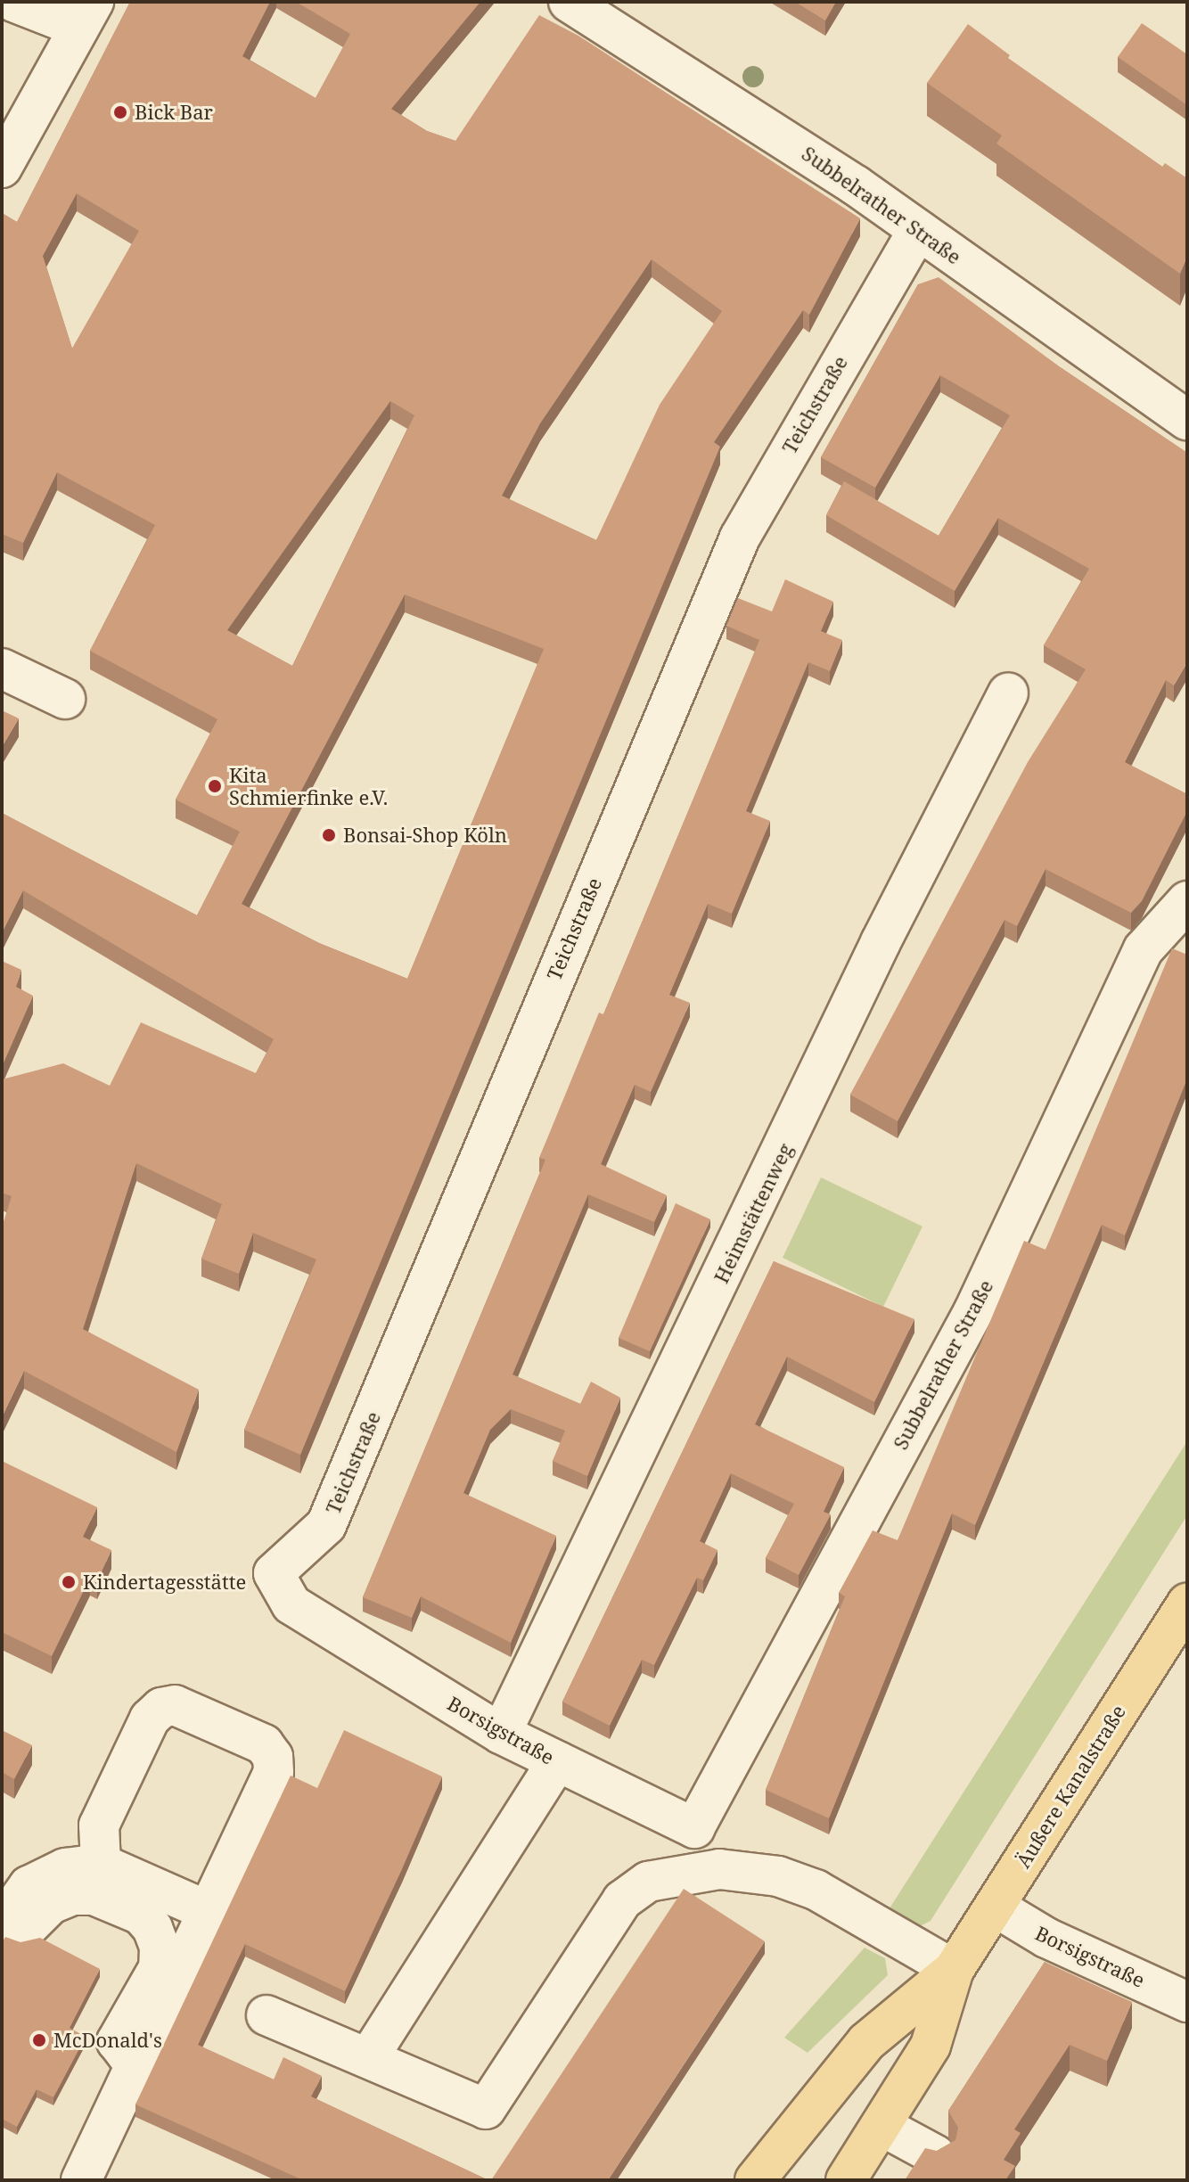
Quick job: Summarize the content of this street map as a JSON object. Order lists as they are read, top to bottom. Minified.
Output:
{"streets":{"main road":["Äußere Kanalstraße"],"street":["Subbelrather Straße","Teichstraße","Heimstättenweg","Borsigstraße"]},"crossings":[["Subbelrather Straße","Teichstraße"],["Subbelrather Straße","Borsigstraße"],["Teichstraße","Borsigstraße"],["Heimstättenweg","Borsigstraße"],["Borsigstraße","Äußere Kanalstraße"]],"places":["Bick Bar","Kita Schmierfinke e.V.","Bonsai-Shop Köln","Kindertagesstätte","McDonald's"]}
